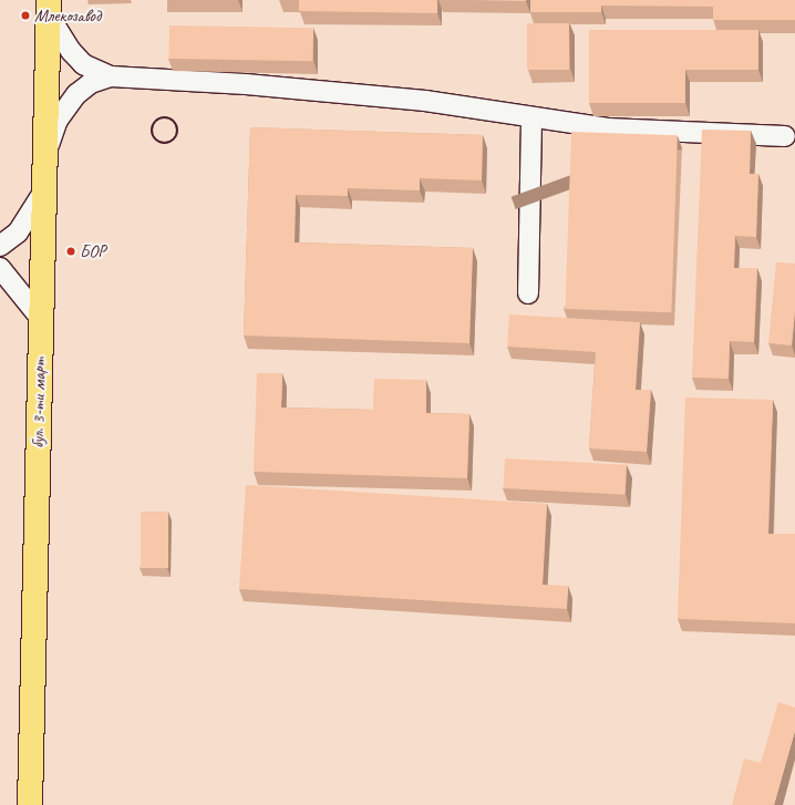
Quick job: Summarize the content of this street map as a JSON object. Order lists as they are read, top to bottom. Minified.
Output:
{"streets":{"main road":["бул. 3-ти март"]},"places":["Млекозавод","БОР"]}
